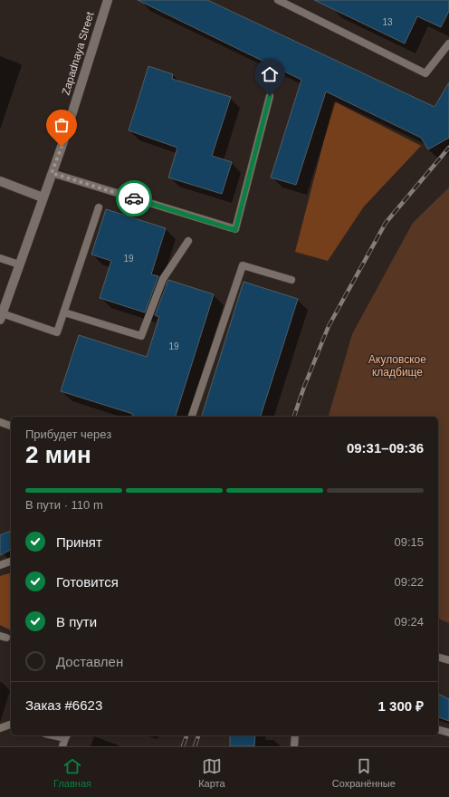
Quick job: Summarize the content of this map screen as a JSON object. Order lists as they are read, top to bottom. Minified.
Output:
{"streets":{"street":["Zapadnaya Street"]},"parks":["Акуловское кладбище"],"house_numbers":["13","19","19"],"page":{"heading":["2 мин","Прибудет через","09:31–09:36"],"panel":["Заказ #6623","1 300 ₽"],"bar":"В пути · 110 m","list":[["Принят","09:15"],["Готовится","09:22"],["В пути","09:24"],"Доставлен"],"tabs":["Главная","Карта","Сохранённые"]}}
